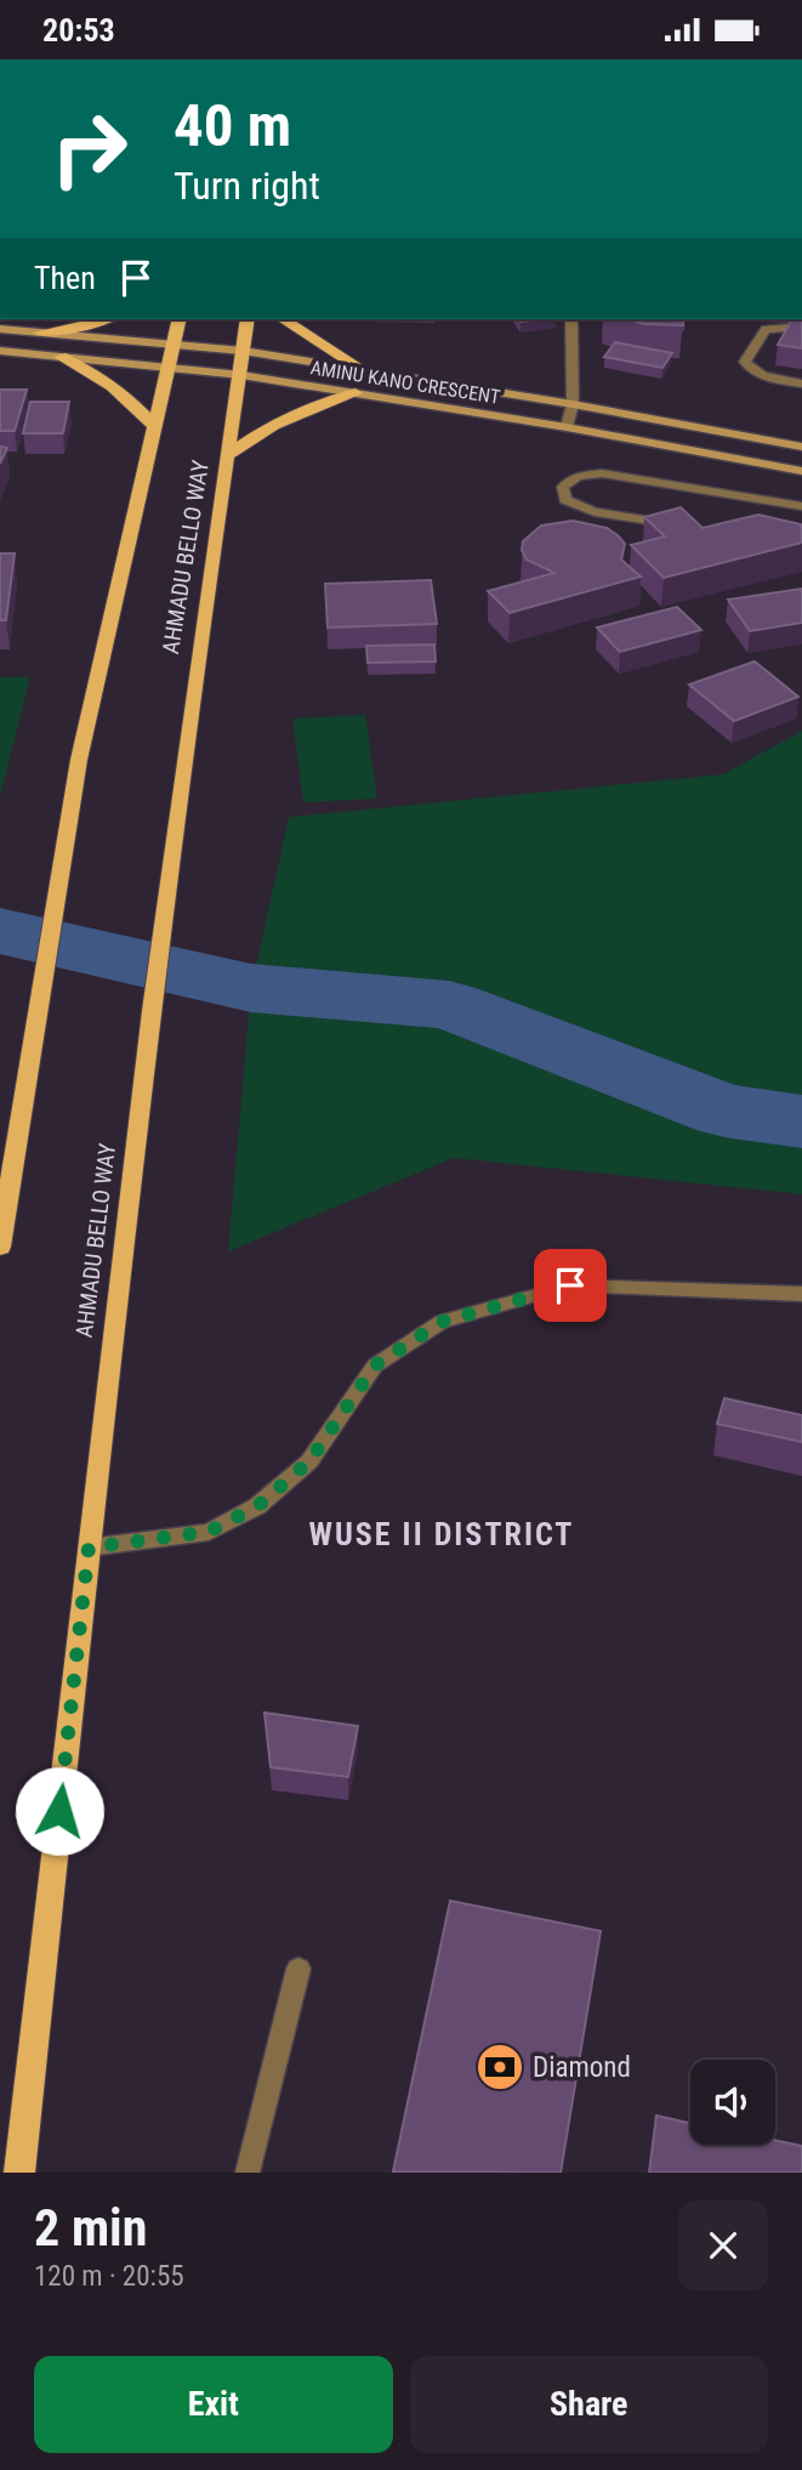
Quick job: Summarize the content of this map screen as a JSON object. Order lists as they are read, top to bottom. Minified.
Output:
{"streets":{"main road":["AHMADU BELLO WAY"],"street":["AMINU KANO CRESCENT"]},"crossings":[["AMINU KANO CRESCENT","AHMADU BELLO WAY"]],"districts":["WUSE II DISTRICT"],"places":{"bank":["Diamond"]},"page":{"status":"20:53","turn":["40 m","Turn right"],"then":"Then","heading":["2 min","120 m · 20:55"],"buttons":["Exit","Share"]}}
